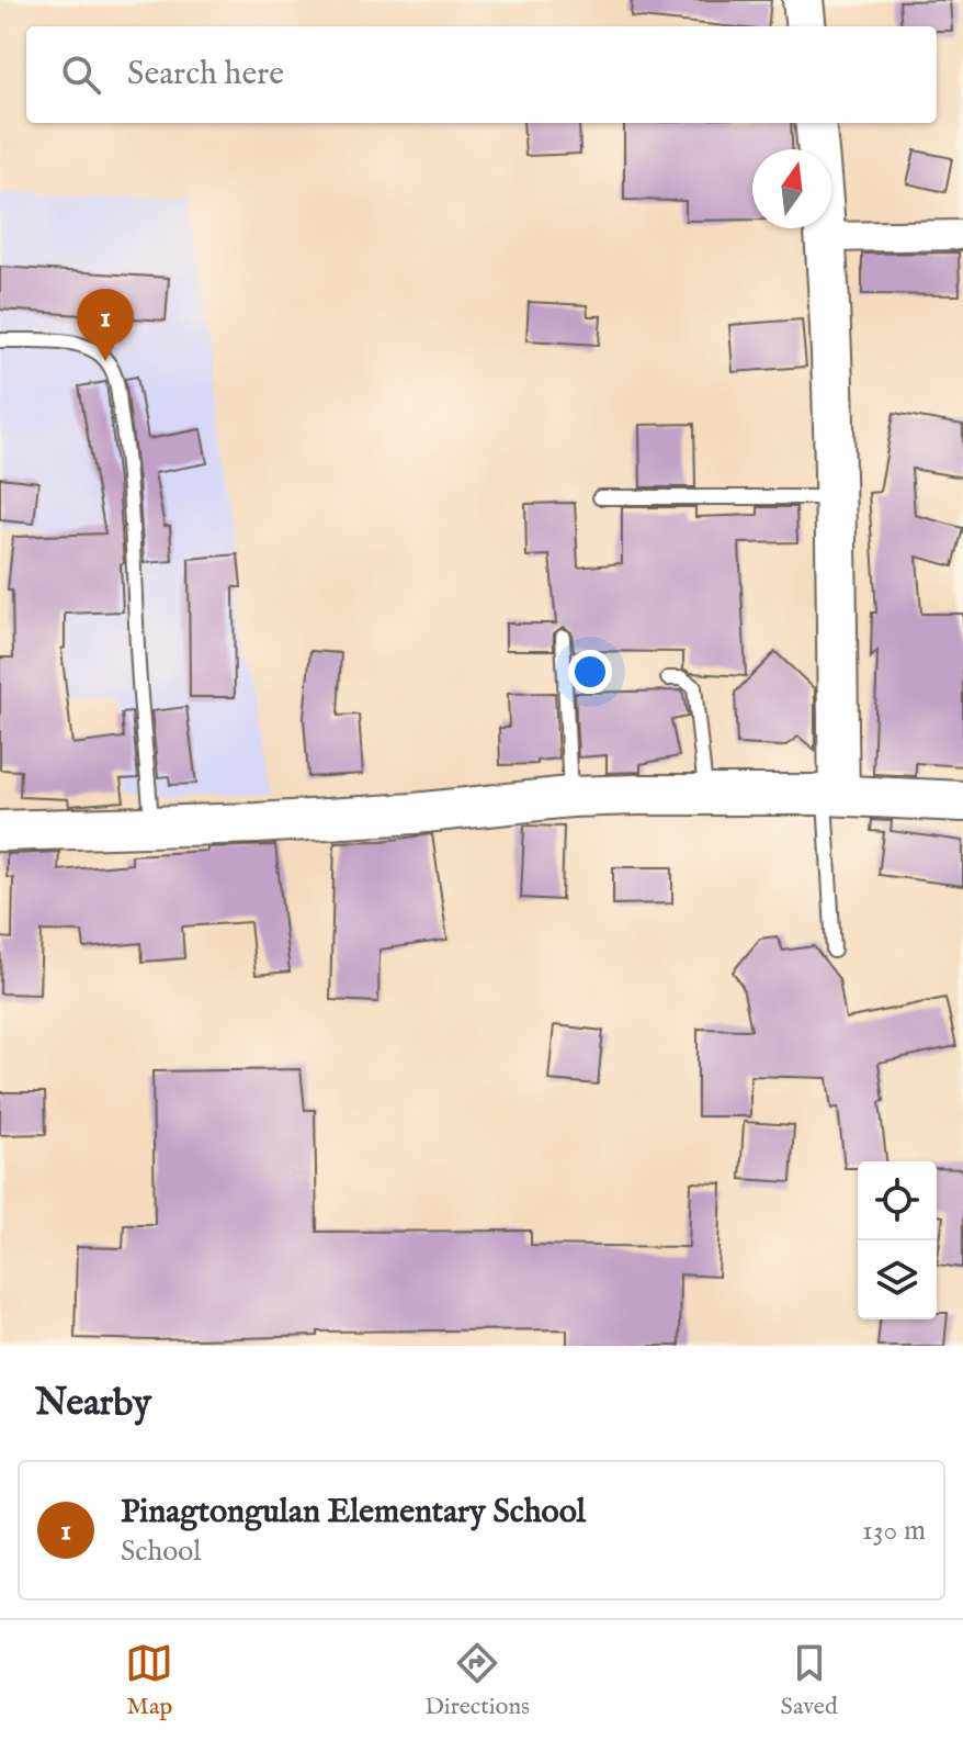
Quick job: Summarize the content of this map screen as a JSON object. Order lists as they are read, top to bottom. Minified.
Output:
{"north":"top","page":{"search":"Search here","pins":"1","heading":"Nearby","list":[{"mark":"1","name":"Pinagtongulan Elementary School","note":"School","value":"130 m"}],"nav":["Map","Directions","Saved"]}}
